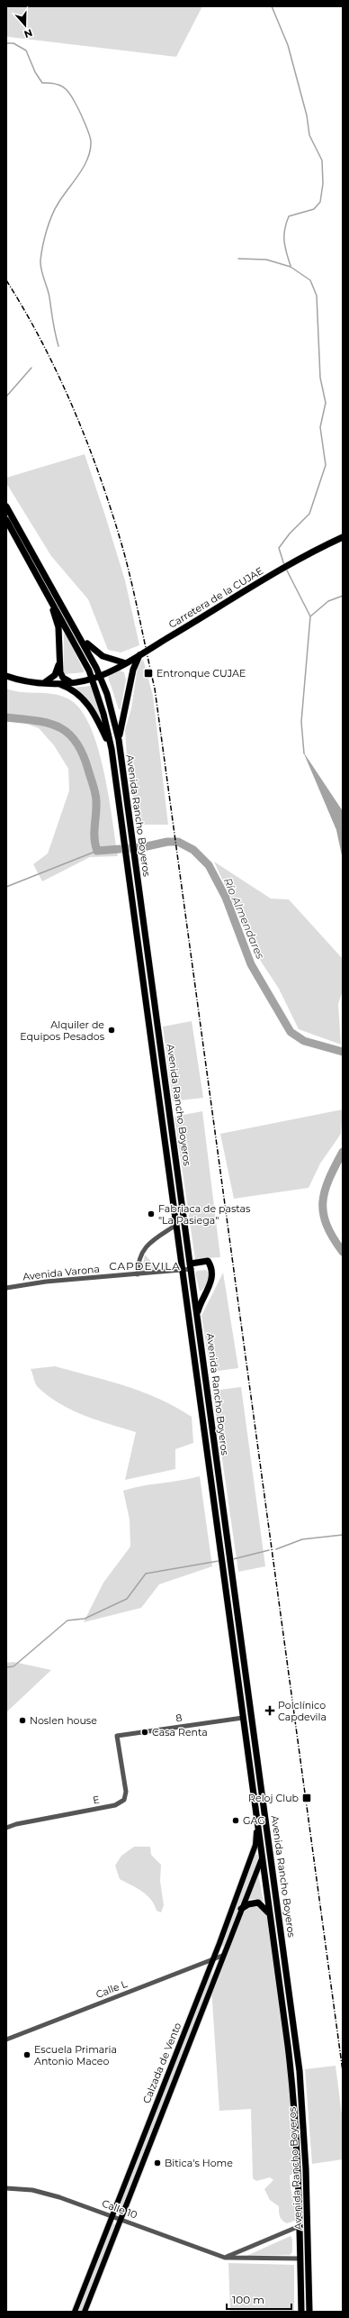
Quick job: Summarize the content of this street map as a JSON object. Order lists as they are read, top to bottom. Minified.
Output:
{"streets":{"highway":["Carretera de la CUJAE","Avenida Rancho Boyeros"],"main road":["Calzada de Vento"],"street":["Avenida Varona","8","E","Calle L","Calle 10"]},"crossings":[["Carretera de la CUJAE","Avenida Rancho Boyeros"],["Avenida Rancho Boyeros","Avenida Varona"],["Avenida Rancho Boyeros","8"],["Avenida Rancho Boyeros","Calzada de Vento"],["Avenida Rancho Boyeros","Calle 10"],["8","E"],["Calle L","Calzada de Vento"],["Calzada de Vento","Calle 10"]],"districts":["CAPDEVILA"],"water":["Río Almendares"],"places":{"transit":["Entronque CUJAE","Reloj Club"],"other":["Alquiler de Equipos Pesados","Fabriaca de pastas \"La Pasiega\"","Noslen house","Casa Renta","GAG","Escuela Primaria Antonio Maceo","Bitica's Home"],"health":["Polclínico Capdevila"]},"scale_bar":"100 m","north":"bottom"}
